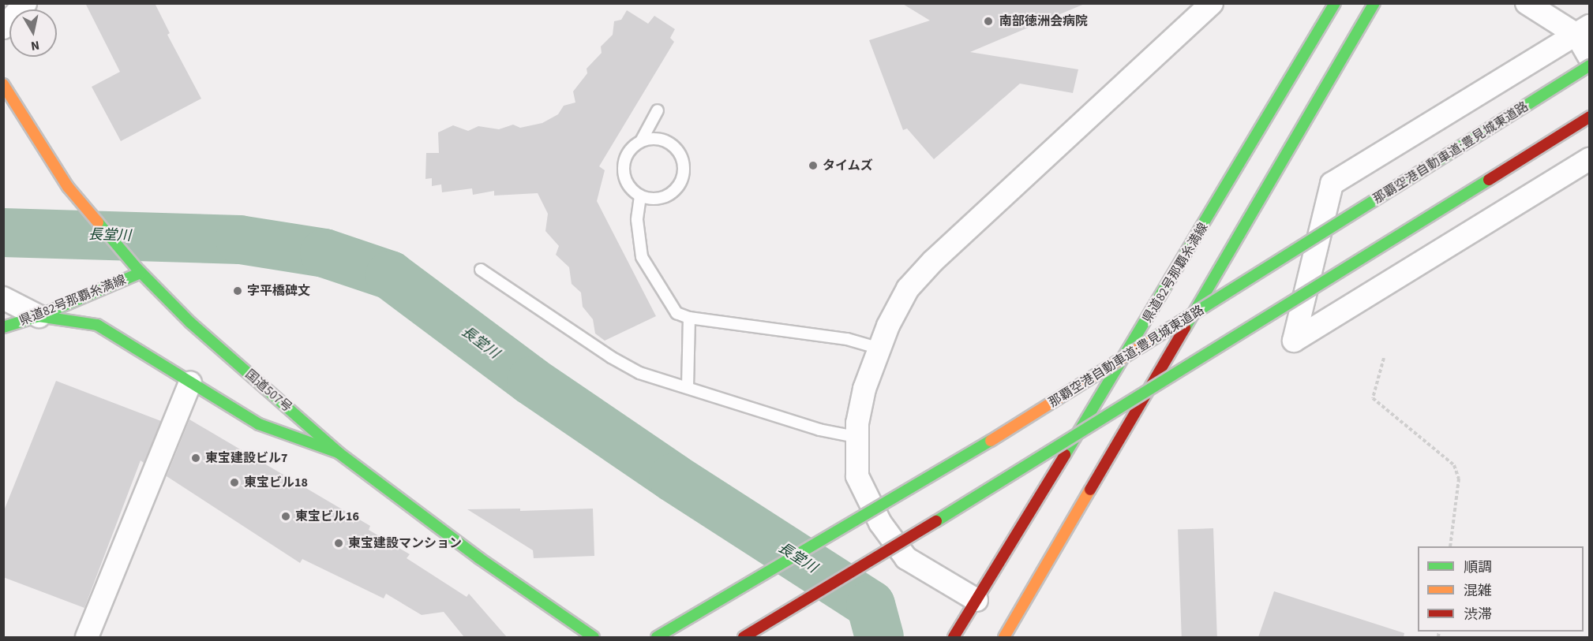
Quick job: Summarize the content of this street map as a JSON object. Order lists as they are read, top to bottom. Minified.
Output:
{"streets":{"main road":["那覇空港自動車道;豊見城東道路","県道82号那覇糸満線","国道507号"]},"crossings":[["県道82号那覇糸満線","国道507号"]],"water":["長堂川"],"places":["南部徳洲会病院","タイムズ","字平橋碑文","東宝建設ビル7","東宝ビル18","東宝ビル16","東宝建設マンション"],"legend":["順調","混雑","渋滞"],"north":"bottom"}
